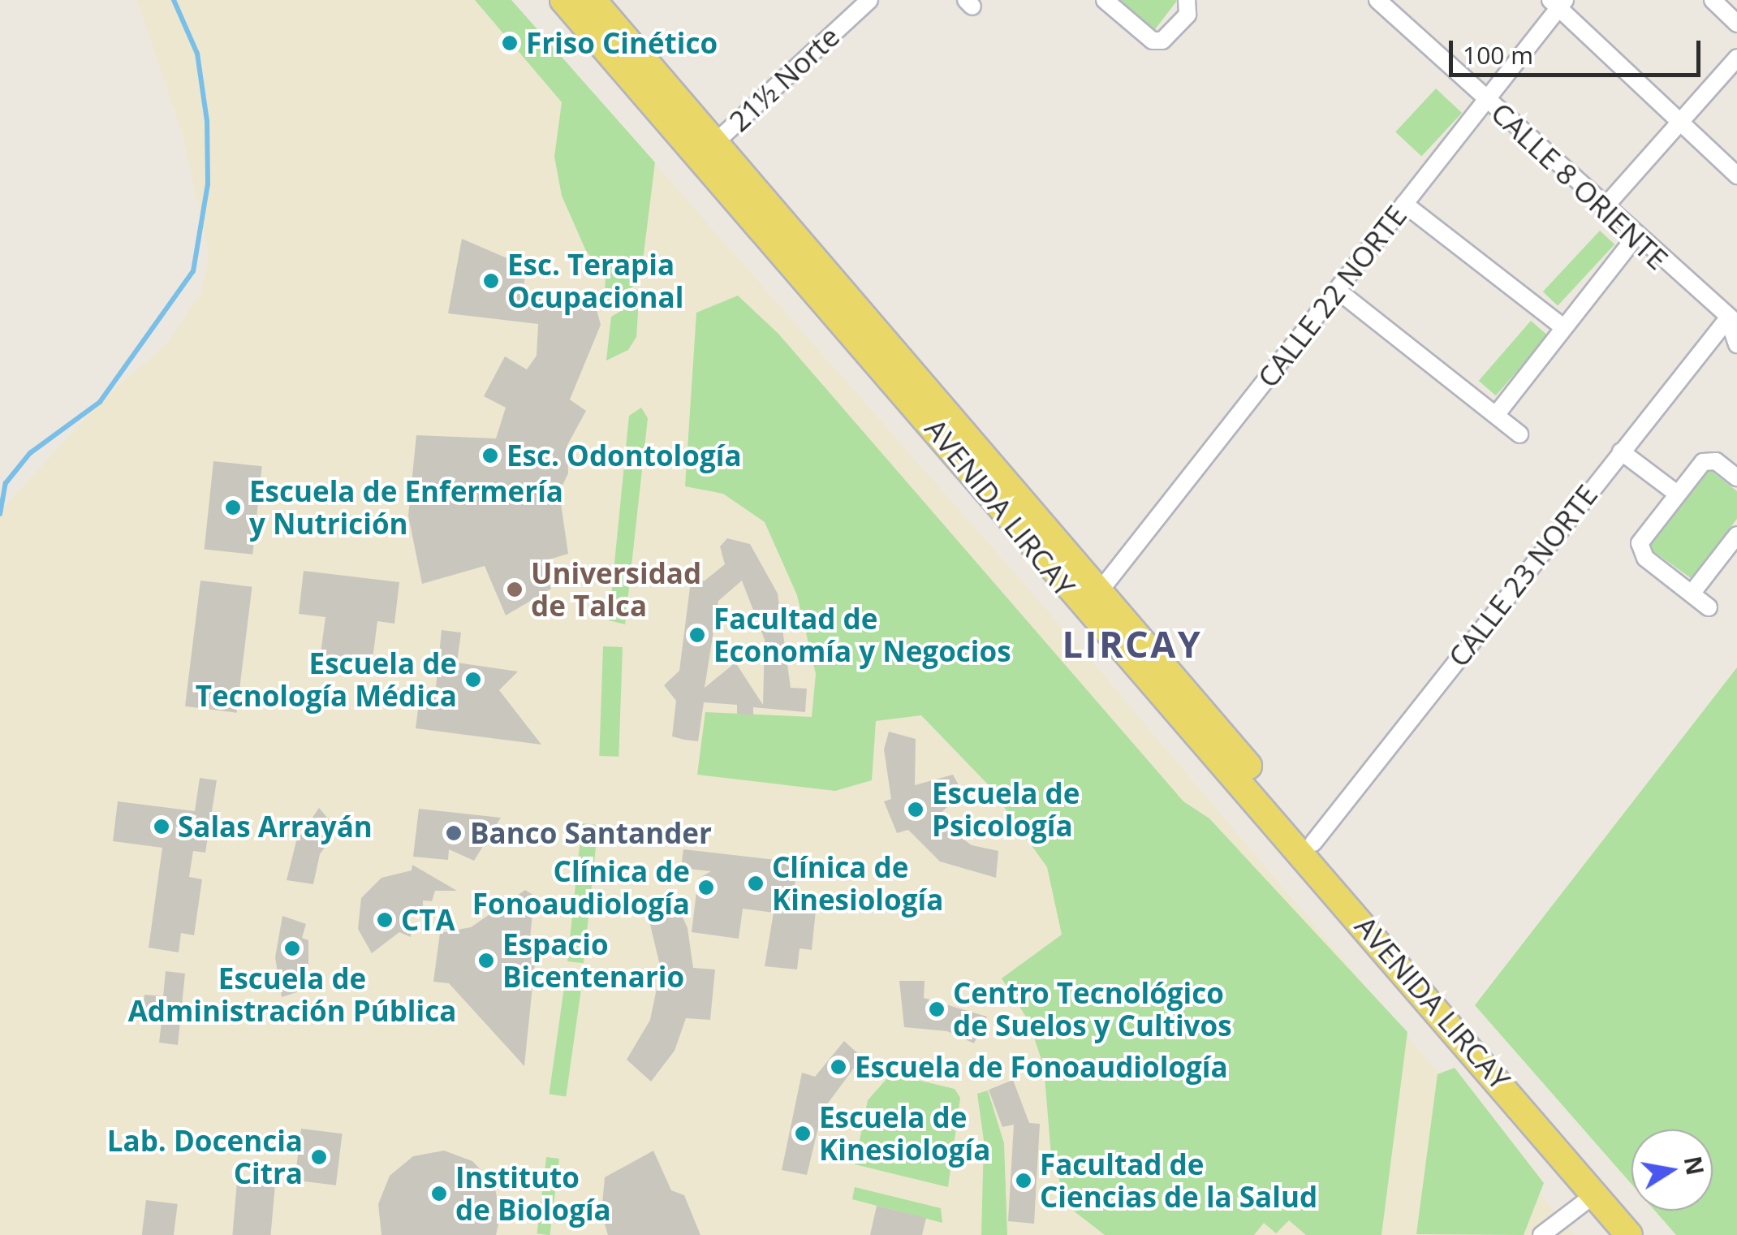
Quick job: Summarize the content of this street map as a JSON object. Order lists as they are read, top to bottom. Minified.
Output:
{"streets":{"main road":["AVENIDA LIRCAY"],"street":["21½ Norte","CALLE 8 ORIENTE","CALLE 22 NORTE","CALLE 23 NORTE"]},"crossings":[["21½ Norte","AVENIDA LIRCAY"],["CALLE 8 ORIENTE","CALLE 22 NORTE"],["CALLE 8 ORIENTE","CALLE 23 NORTE"],["CALLE 22 NORTE","AVENIDA LIRCAY"],["AVENIDA LIRCAY","CALLE 23 NORTE"]],"districts":["LIRCAY"],"places":["Friso Cinético","Esc. Terapia Ocupacional","Esc. Odontología","Escuela de Enfermería y Nutrición","Universidad de Talca","Facultad de Economía y Negocios","Escuela de Tecnología Médica","Escuela de Psicología","Salas Arrayán","Banco Santander","Clínica de Kinesiología","Clínica de Fonoaudiología","CTA","Escuela de Administración Pública","Espacio Bicentenario","Centro Tecnológico de Suelos y Cultivos","Escuela de Fonoaudiología","Escuela de Kinesiología","Lab. Docencia Citra","Facultad de Ciencias de la Salud","Instituto de Biología"],"scale_bar":"100 m","north":"right"}
